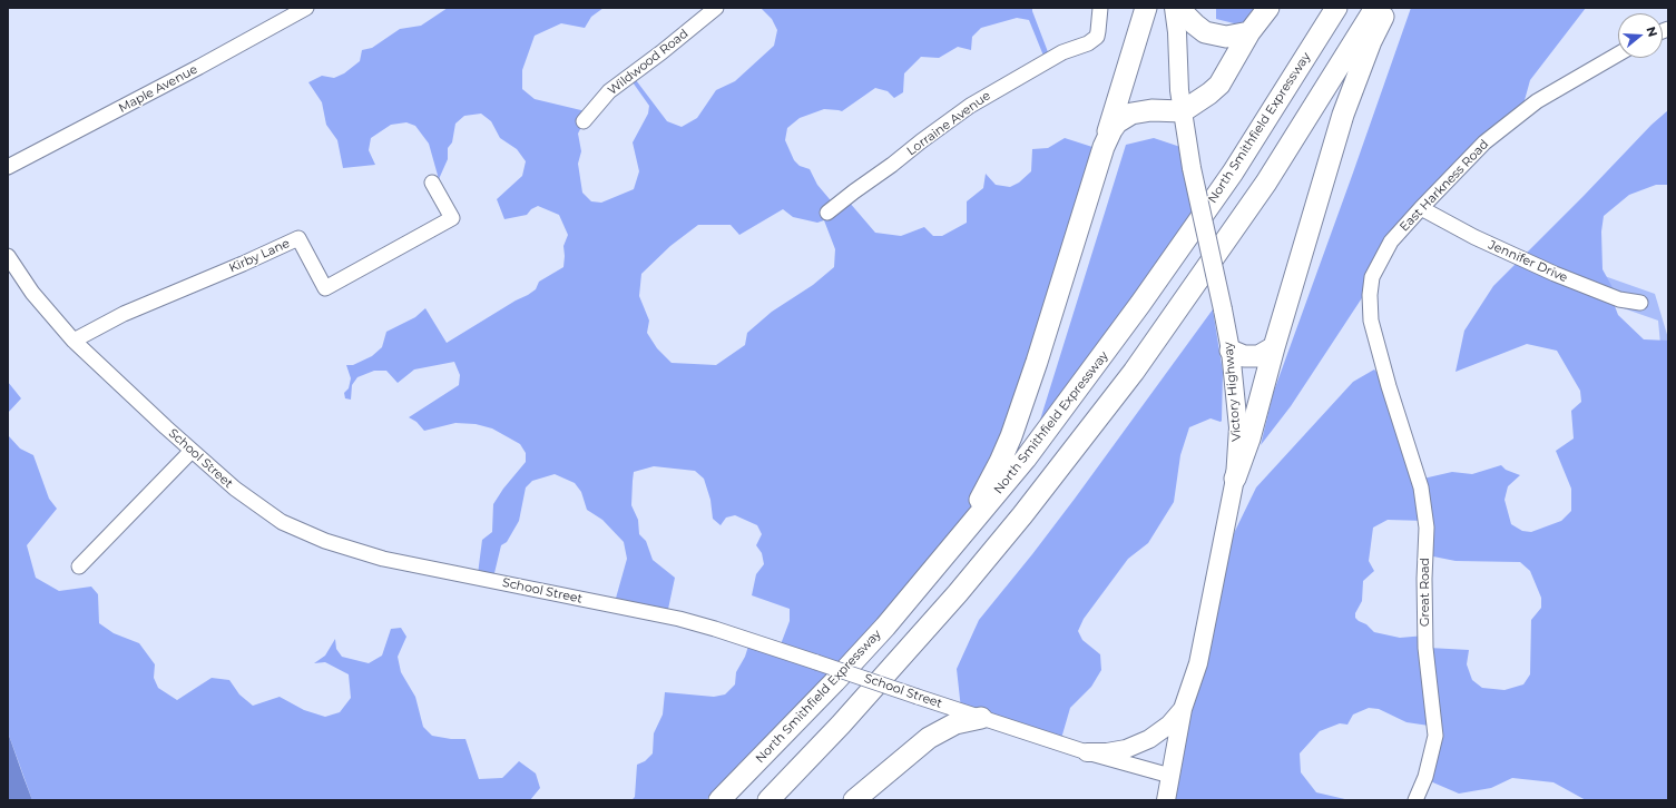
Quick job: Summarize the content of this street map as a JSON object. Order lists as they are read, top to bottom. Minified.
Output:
{"streets":{"highway":["North Smithfield Expressway"],"main road":["Victory Highway"],"street":["Wildwood Road","Maple Avenue","Lorraine Avenue","East Harkness Road","Kirby Lane","Jennifer Drive","School Street","Great Road"]},"crossings":[["East Harkness Road","Jennifer Drive"],["East Harkness Road","Great Road"],["Kirby Lane","School Street"],["Victory Highway","School Street"]],"north":"right"}
